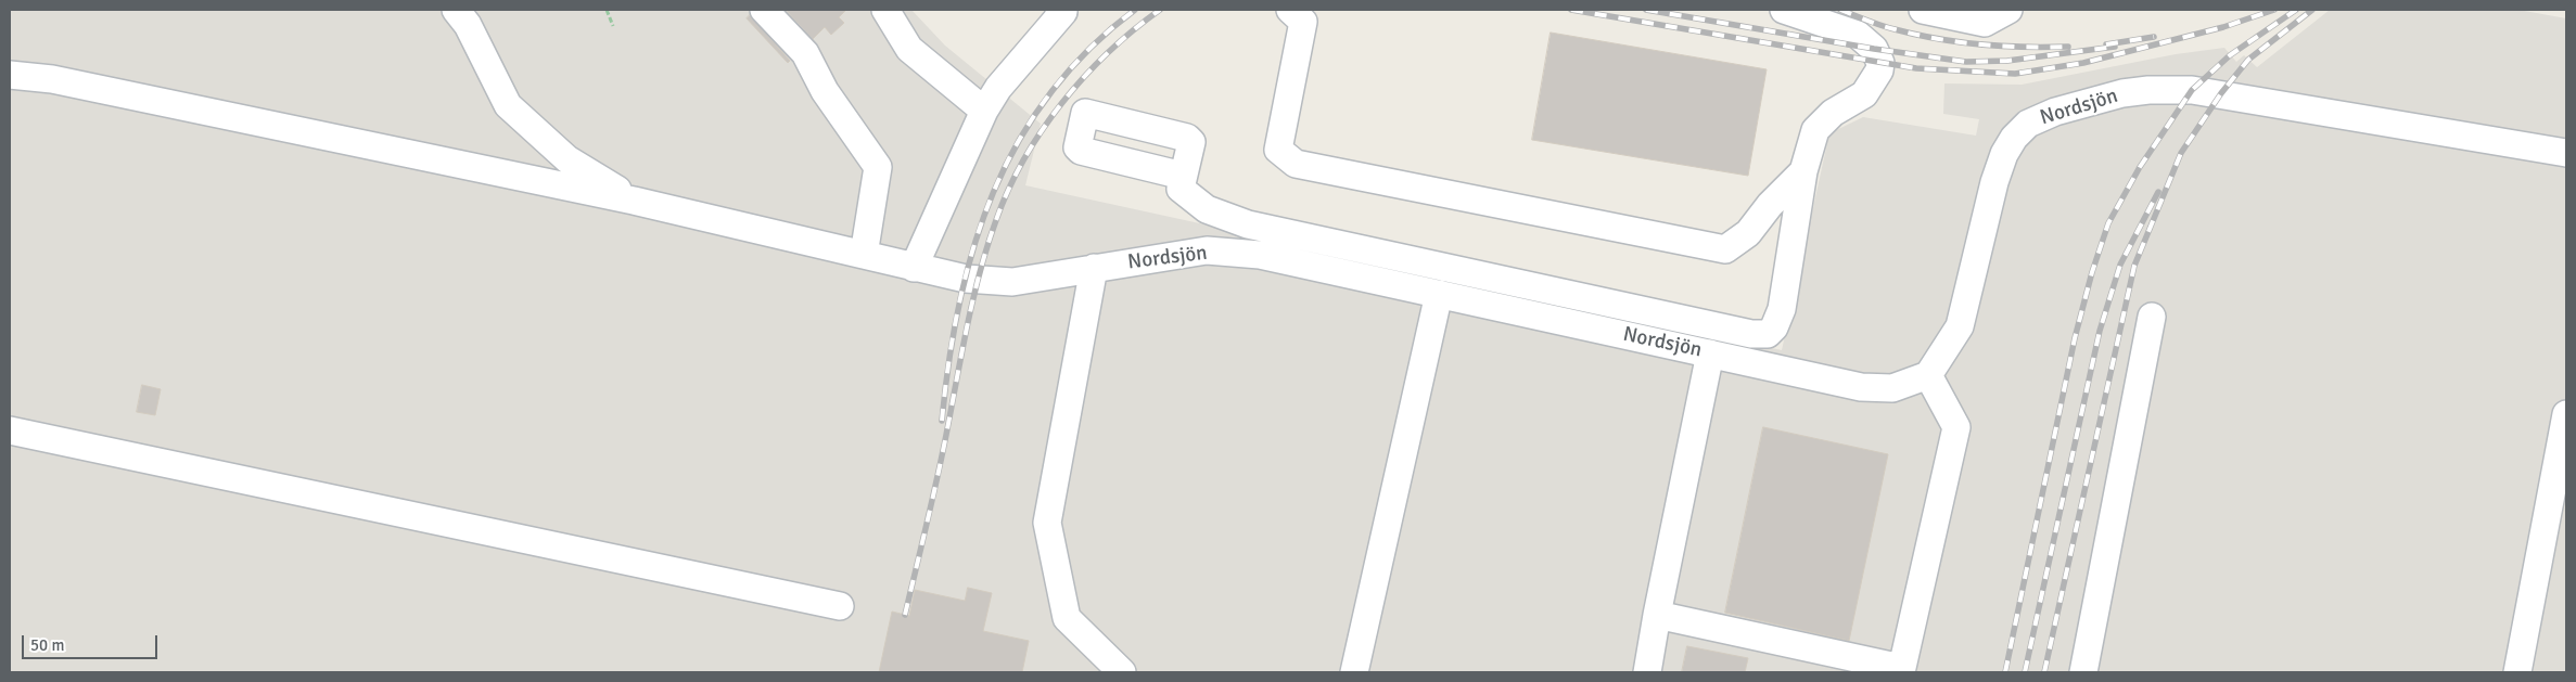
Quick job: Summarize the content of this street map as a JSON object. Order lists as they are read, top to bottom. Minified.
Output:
{"streets":{"lane":["Nordsjön"]},"scale_bar":"50 m"}
